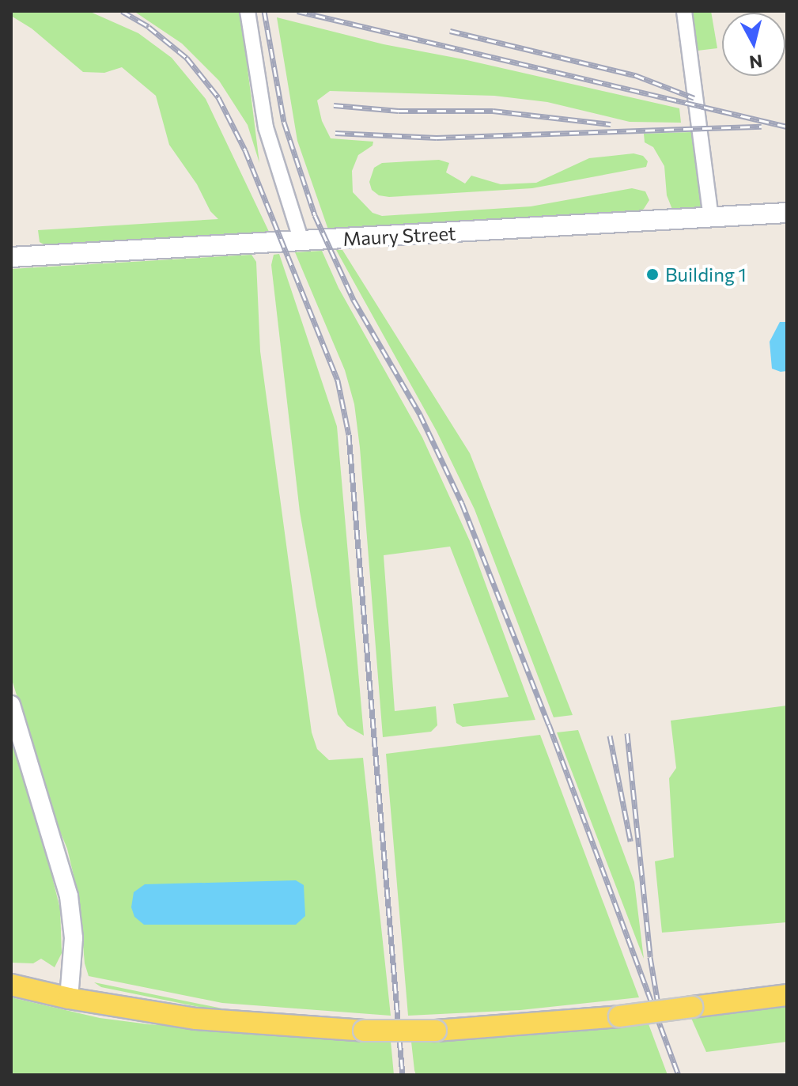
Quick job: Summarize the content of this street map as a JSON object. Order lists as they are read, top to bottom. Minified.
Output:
{"streets":{"main road":["Maury Street"]},"places":["Building 1"],"north":"bottom"}
